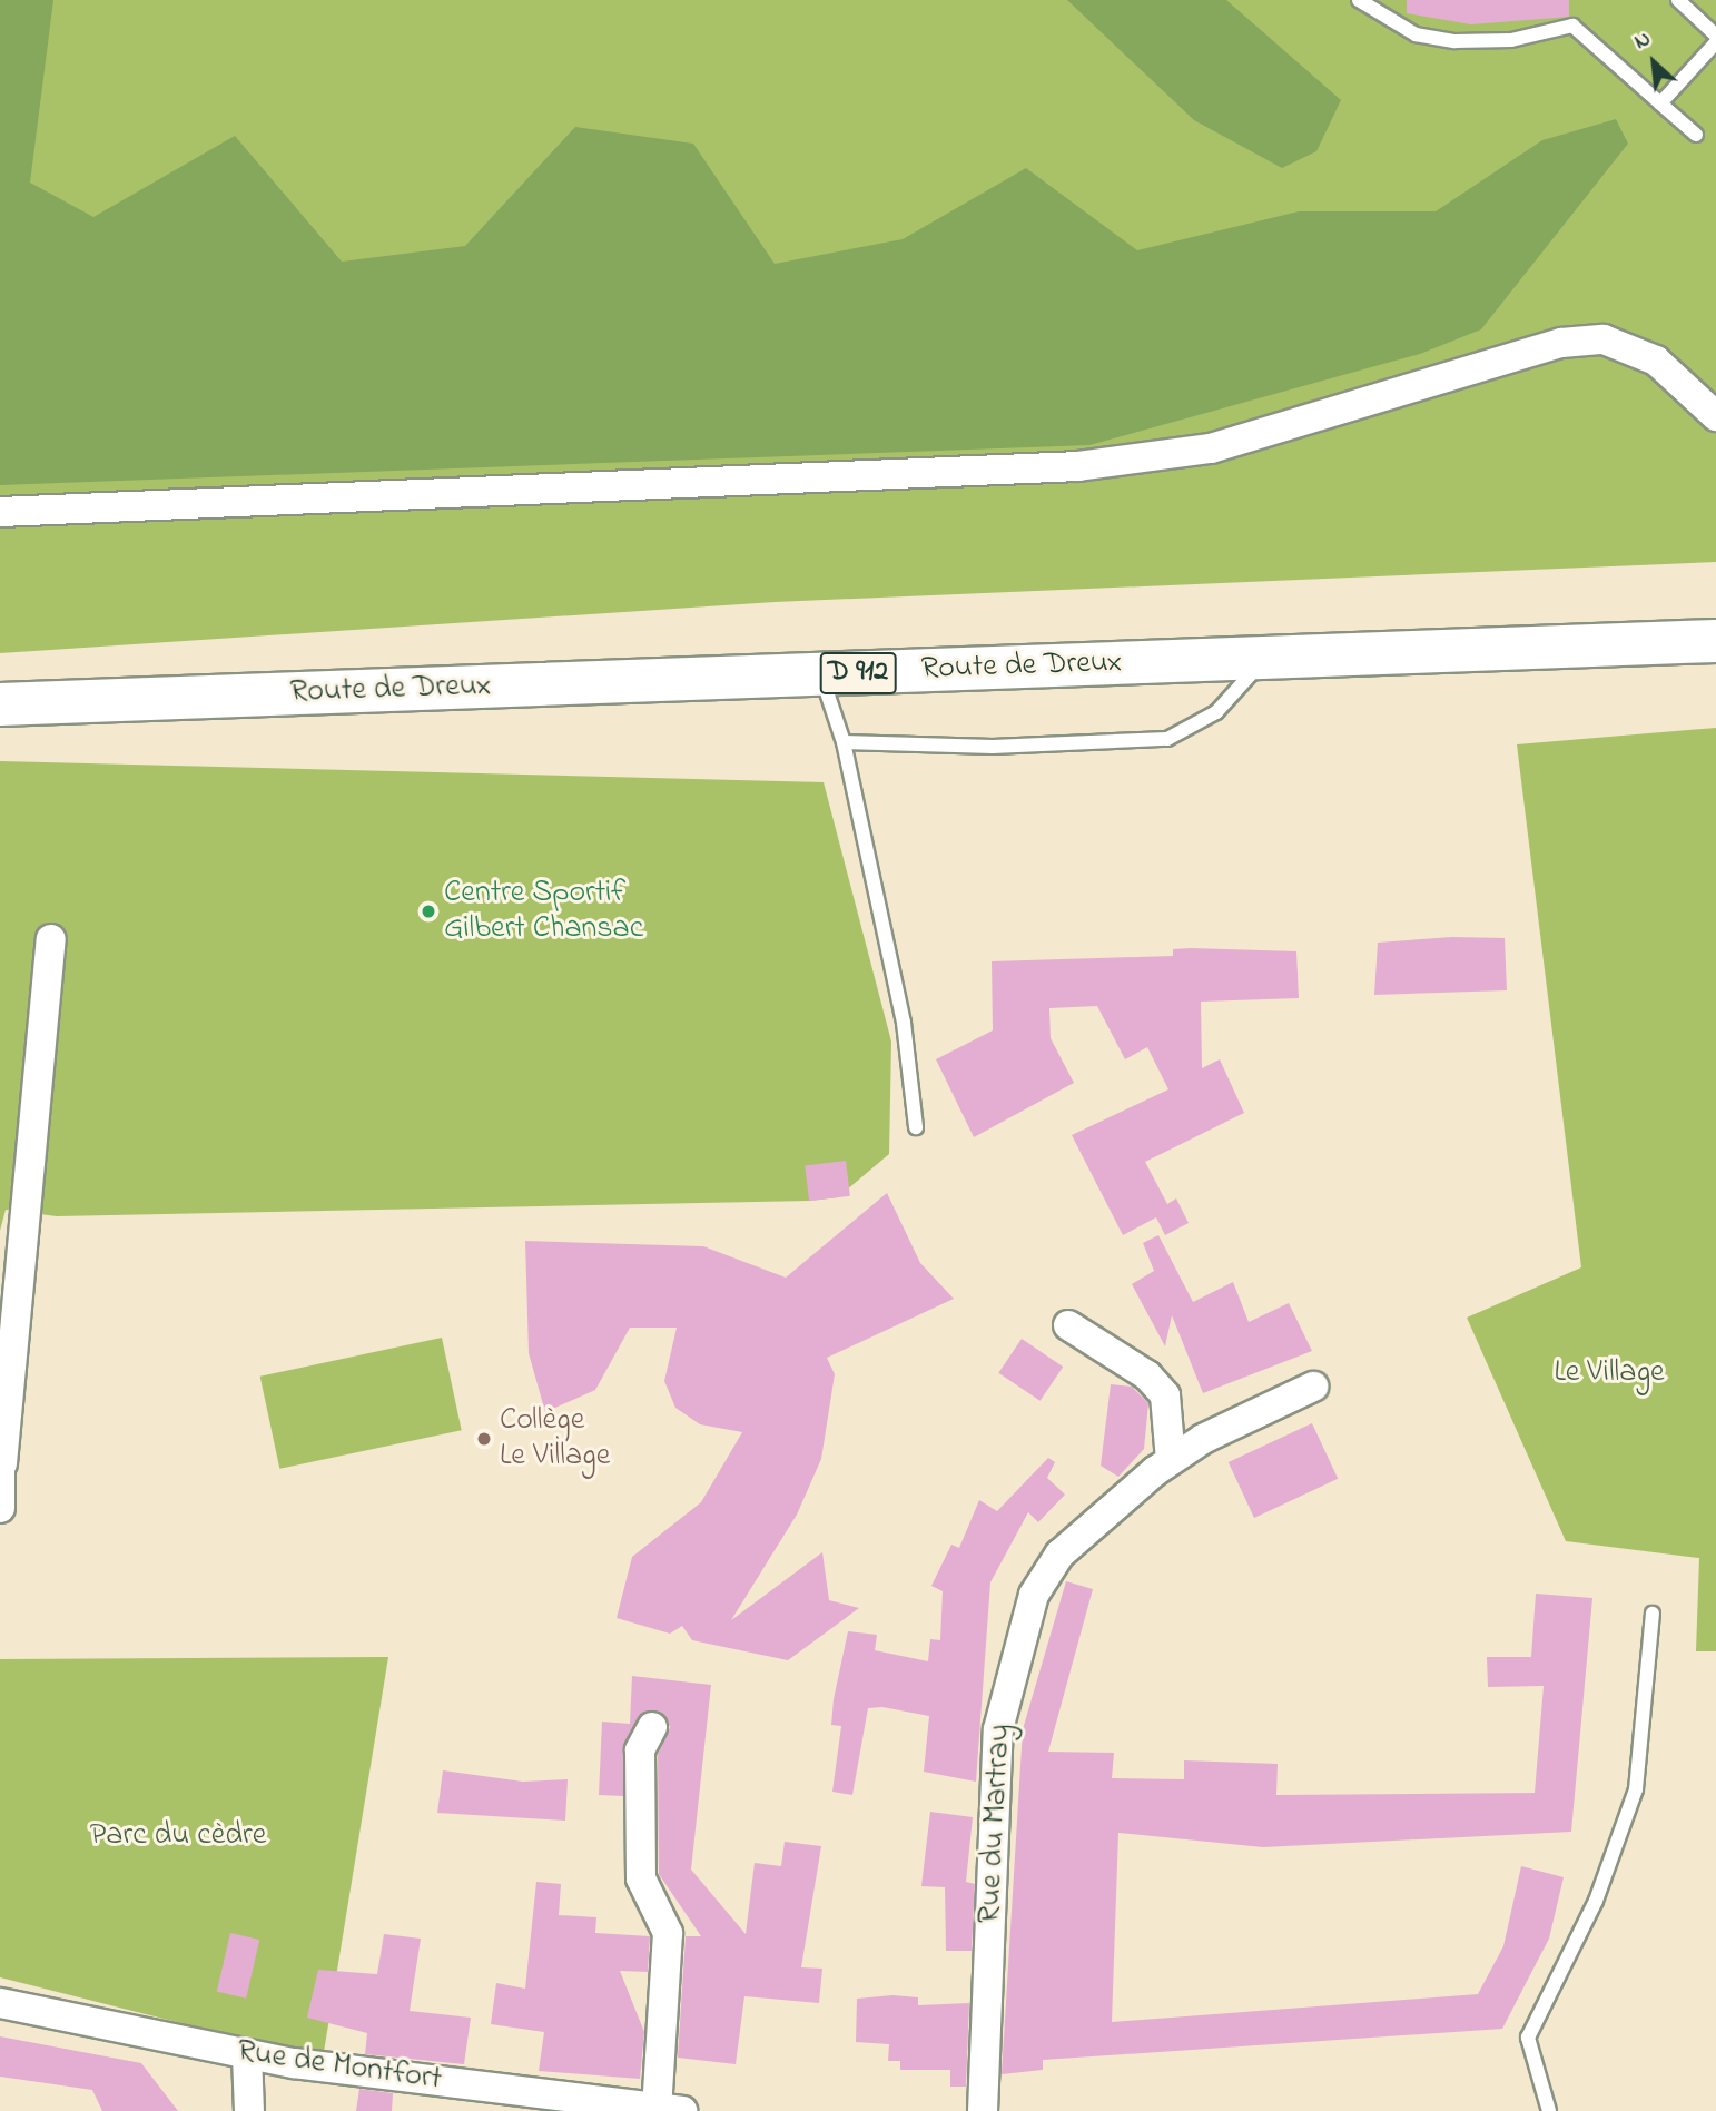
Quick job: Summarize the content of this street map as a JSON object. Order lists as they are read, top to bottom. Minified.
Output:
{"streets":{"main road":["Route de Dreux","D 912"],"street":["Rue du Martray","Rue de Montfort"]},"parks":["Le Village","Parc du cèdre"],"places":["Centre Sportif Gilbert Chansac","Collège Le Village"],"north":"top left"}
